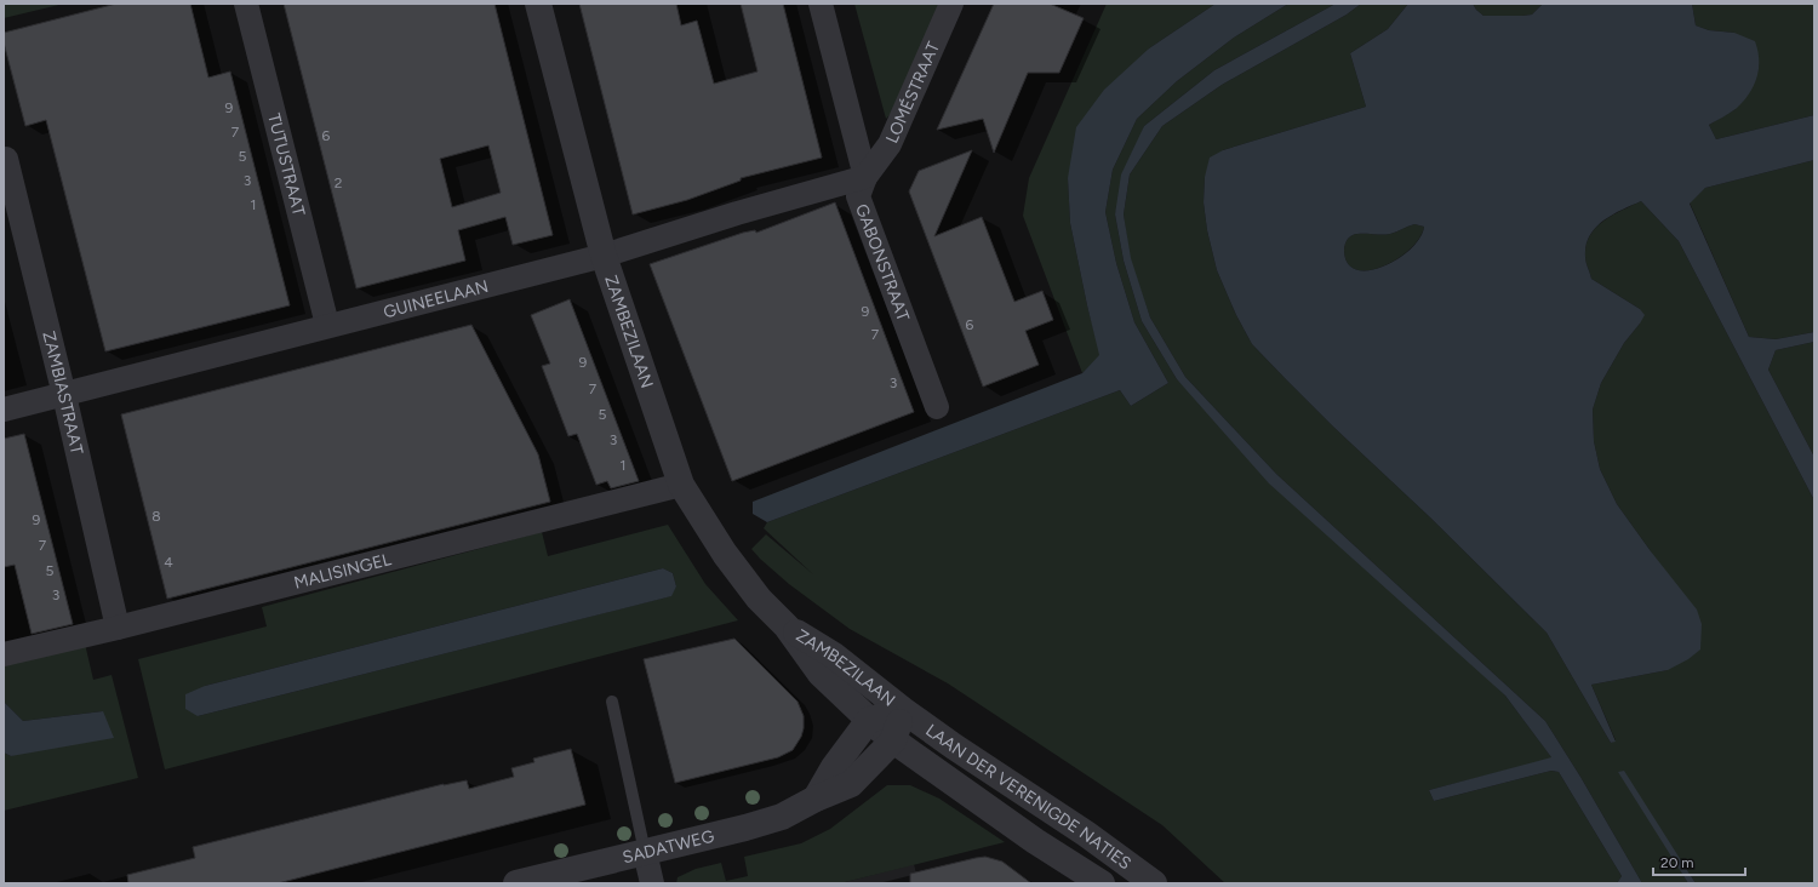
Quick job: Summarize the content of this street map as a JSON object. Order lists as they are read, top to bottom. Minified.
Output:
{"streets":{"street":["LOMÉSTRAAT","TUTUSTRAAT","GABONSTRAAT","GUINEELAAN","ZAMBEZILAAN","ZAMBIASTRAAT","MALISINGEL","LAAN DER VERENIGDE NATIES","SADATWEG"]},"crossings":[["LOMÉSTRAAT","GABONSTRAAT"],["LOMÉSTRAAT","GUINEELAAN"],["TUTUSTRAAT","GUINEELAAN"],["GABONSTRAAT","GUINEELAAN"],["GUINEELAAN","ZAMBEZILAAN"],["GUINEELAAN","ZAMBIASTRAAT"],["ZAMBEZILAAN","MALISINGEL"],["ZAMBEZILAAN","LAAN DER VERENIGDE NATIES"],["ZAMBEZILAAN","SADATWEG"],["ZAMBIASTRAAT","MALISINGEL"],["LAAN DER VERENIGDE NATIES","SADATWEG"]],"house_numbers":["9","7","6","5","3","2","1","9","6","7","9","3","7","5","3","1","8","9","7","4","5","3"],"scale_bar":"20 m"}
